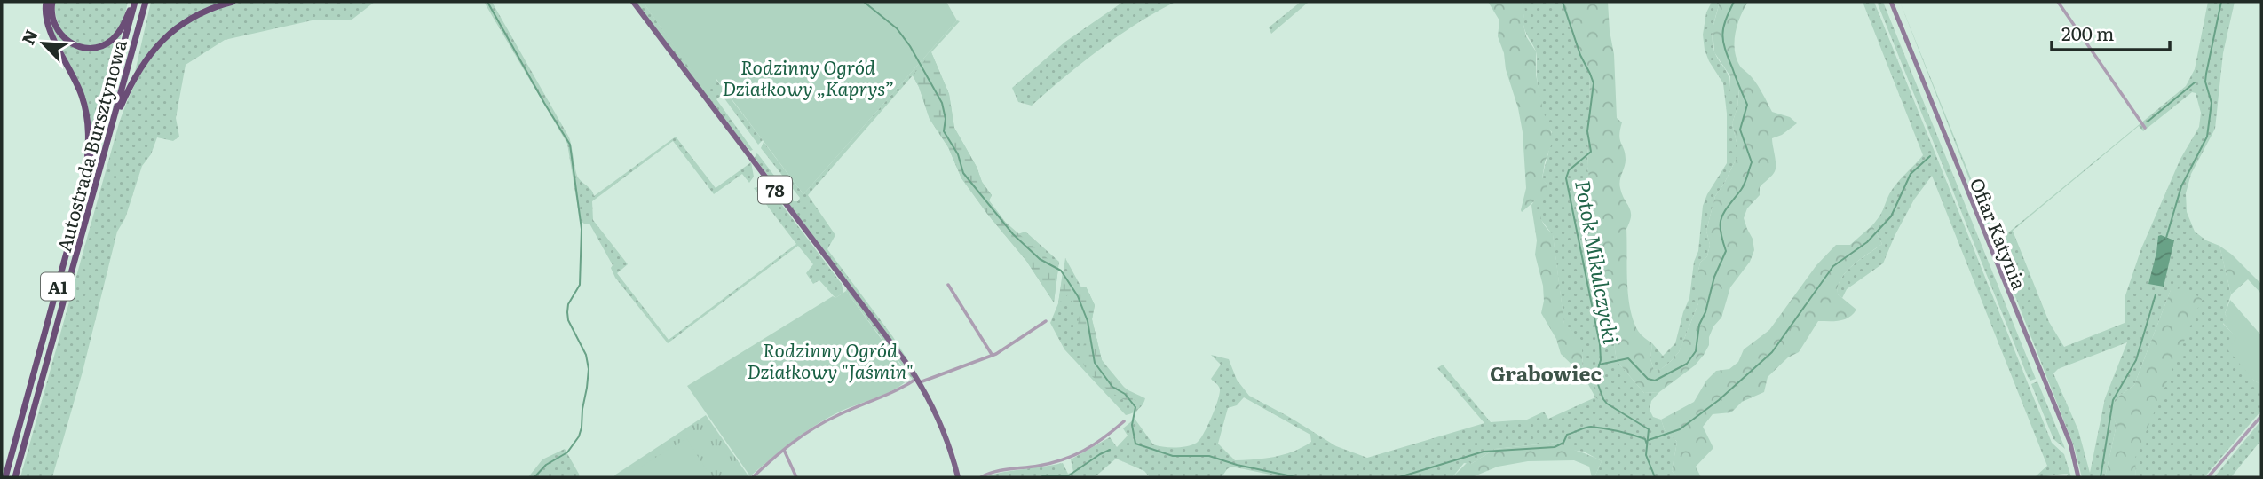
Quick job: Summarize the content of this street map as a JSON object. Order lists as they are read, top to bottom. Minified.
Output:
{"streets":{"highway":["Autostrada Bursztynowa","A1"],"main road":["78"],"street":["Ofiar Katynia"]},"districts":["Grabowiec"],"water":["Potok Mikulczycki"],"parks":["Rodzinny Ogród Działkowy „Kaprys”","Rodzinny Ogród Działkowy \"Jaśmin\""],"scale_bar":"200 m","north":"top left"}
